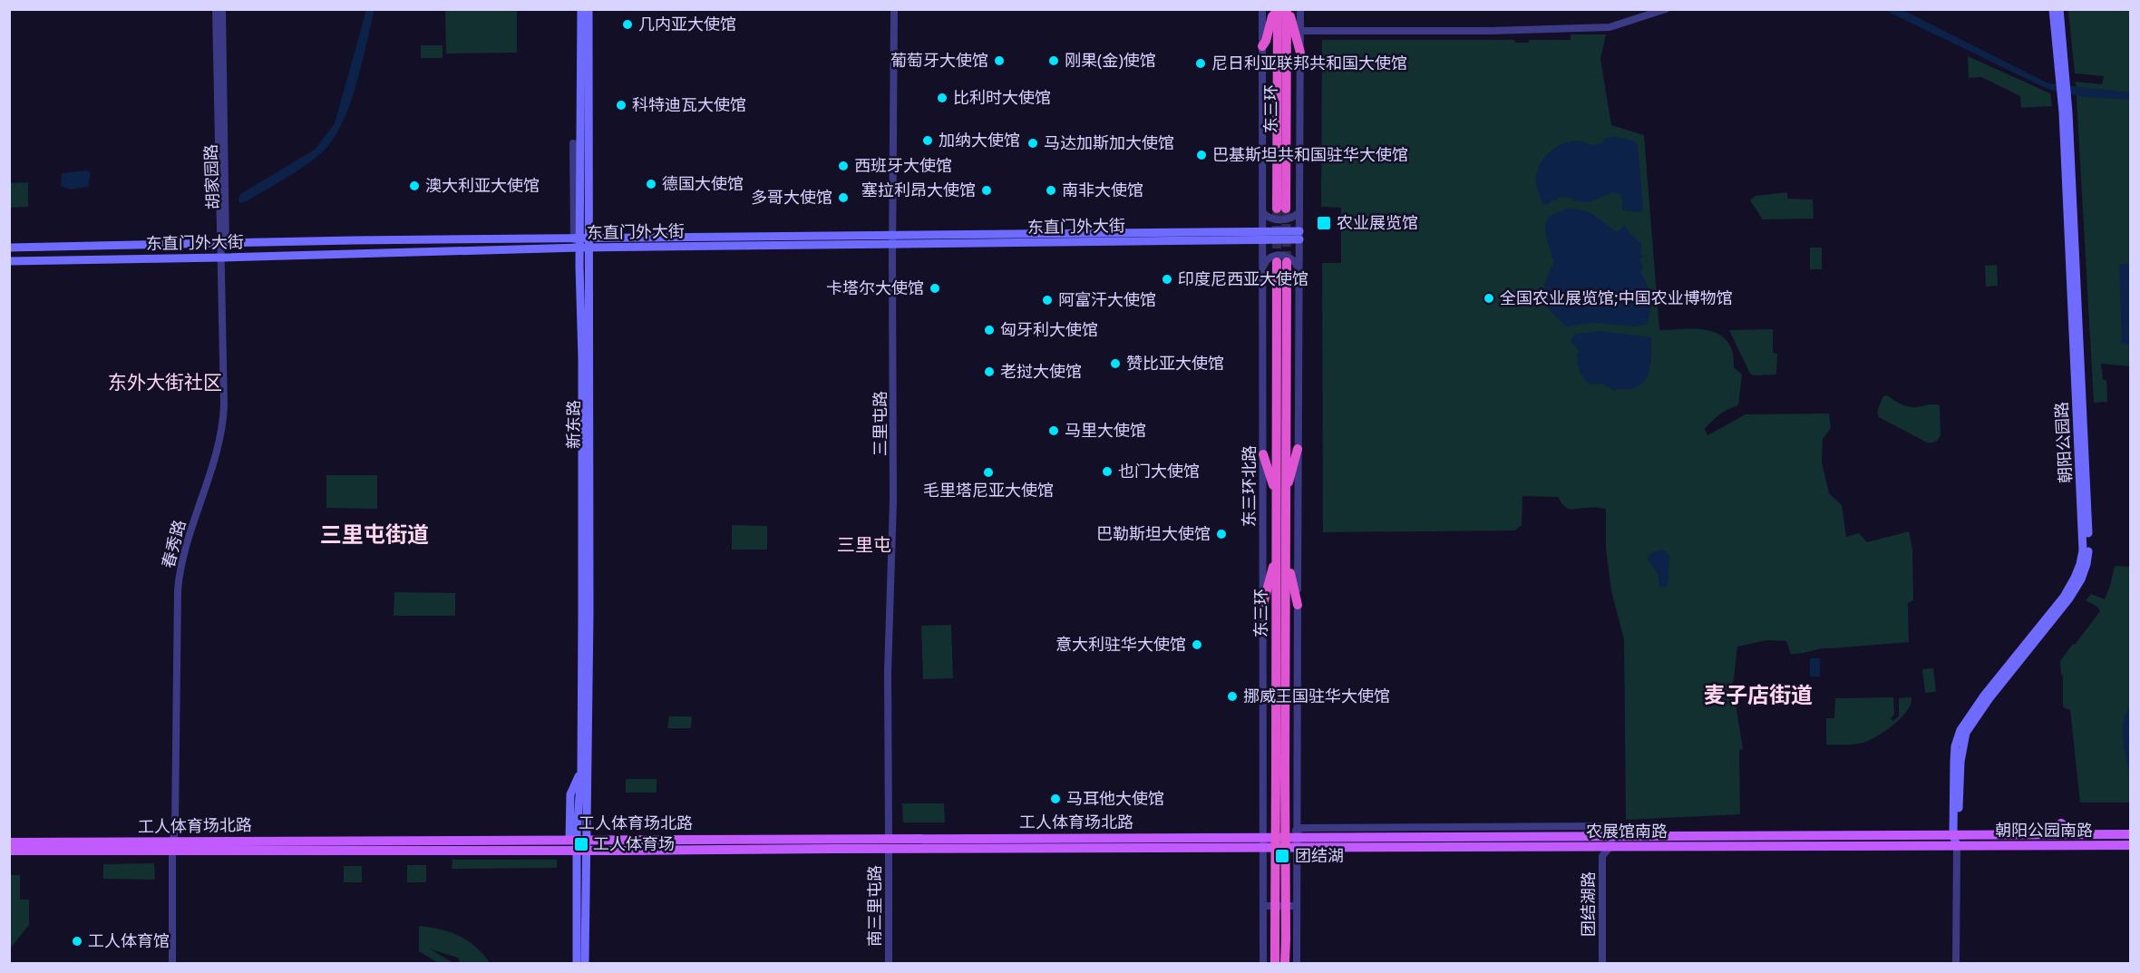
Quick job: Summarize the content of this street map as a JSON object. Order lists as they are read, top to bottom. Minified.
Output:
{"streets":{"highway":["东三环"],"main road":["东直门外大街","新东路","朝阳公园路","工人体育场北路","朝阳公园南路","农展馆南路"],"street":["胡家园路","三里屯路","东三环北路","春秀路","团结湖路","南三里屯路"]},"crossings":[["胡家园路","东直门外大街"],["胡家园路","春秀路"],["东直门外大街","三里屯路"],["东直门外大街","新东路"],["东直门外大街","东三环北路"],["东直门外大街","春秀路"],["三里屯路","工人体育场北路"],["三里屯路","南三里屯路"],["新东路","工人体育场北路"],["朝阳公园路","朝阳公园南路"],["朝阳公园路","农展馆南路"],["东三环北路","工人体育场北路"],["东三环北路","农展馆南路"],["春秀路","工人体育场北路"],["工人体育场北路","农展馆南路"],["工人体育场北路","南三里屯路"],["朝阳公园南路","农展馆南路"],["农展馆南路","团结湖路"]],"districts":["东外大街社区","三里屯街道","三里屯","麦子店街道"],"places":{"other":["几内亚大使馆","葡萄牙大使馆","刚果(金)使馆","尼日利亚联邦共和国大使馆","比利时大使馆","科特迪瓦大使馆","加纳大使馆","马达加斯加大使馆","巴基斯坦共和国驻华大使馆","西班牙大使馆","德国大使馆","澳大利亚大使馆","塞拉利昂大使馆","南非大使馆","多哥大使馆","印度尼西亚大使馆","卡塔尔大使馆","全国农业展览馆;中国农业博物馆","阿富汗大使馆","匈牙利大使馆","赞比亚大使馆","老挝大使馆","马里大使馆","也门大使馆","毛里塔尼亚大使馆","巴勒斯坦大使馆","意大利驻华大使馆","挪威王国驻华大使馆","马耳他大使馆","工人体育馆"],"transit":["农业展览馆","工人体育场","团结湖"]}}
